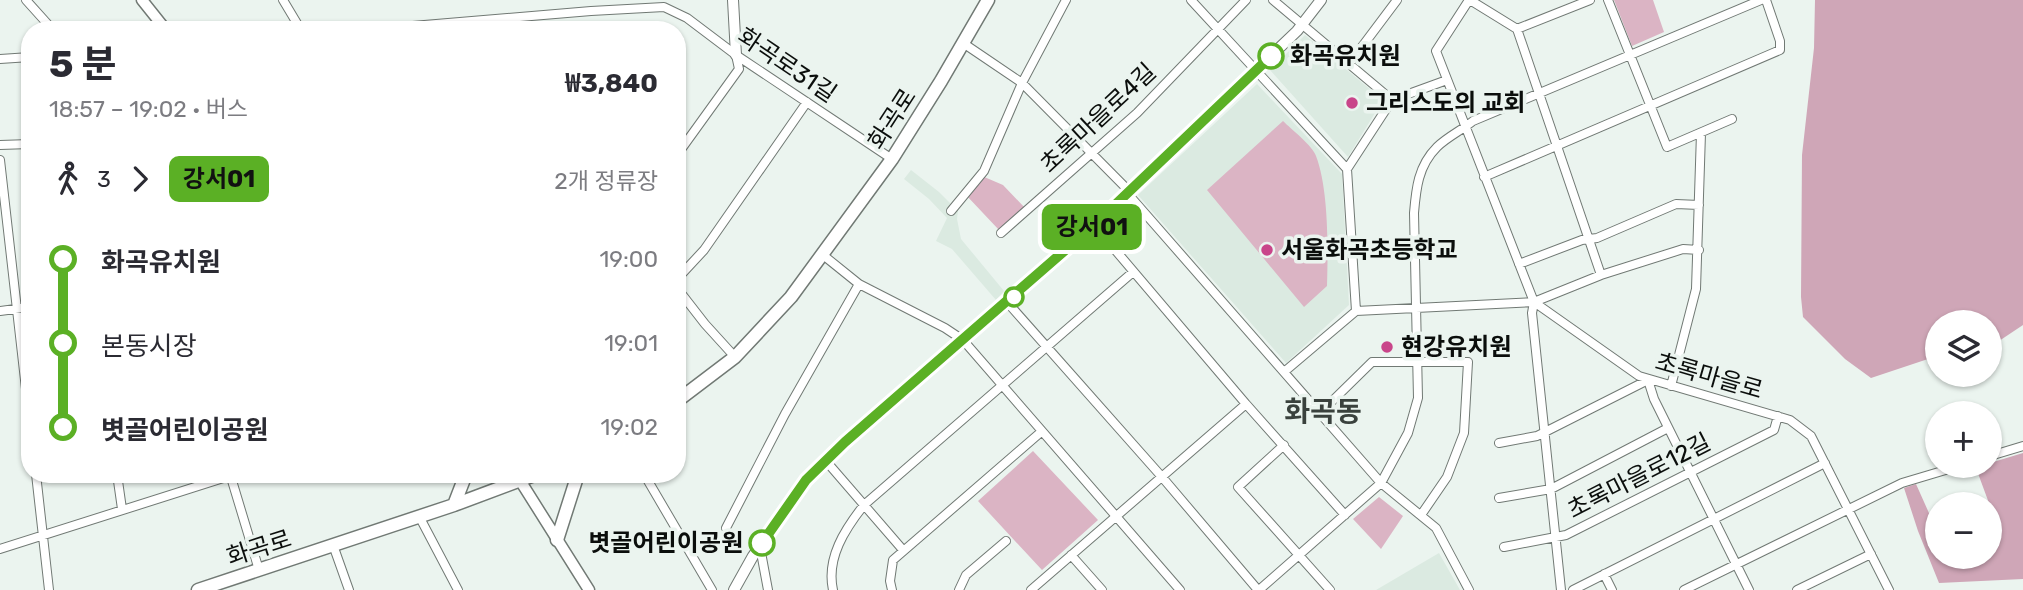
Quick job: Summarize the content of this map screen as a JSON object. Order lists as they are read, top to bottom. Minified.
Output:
{"streets":{"main road":["화곡로"],"street":["화곡로31길","초록마을로4길","초록마을로","초록마을로12길"]},"crossings":[["화곡로31길","화곡로"],["초록마을로","초록마을로12길"]],"districts":["화곡동"],"places":["화곡유치원","그리스도의 교회","서울화곡초등학교","현강유치원","볏골어린이공원"],"lines":["bus line 강서01"],"page":{"on_map":"강서01","heading":["5 분","18:57 – 19:02 · 버스","₩3,840"],"legs":["3","강서01","2개 정류장"],"list":[{"name":"화곡유치원","value":"19:00"},{"name":"본동시장","value":"19:01"},{"name":"볏골어린이공원","value":"19:02"}],"map_buttons":["+","−"]}}
